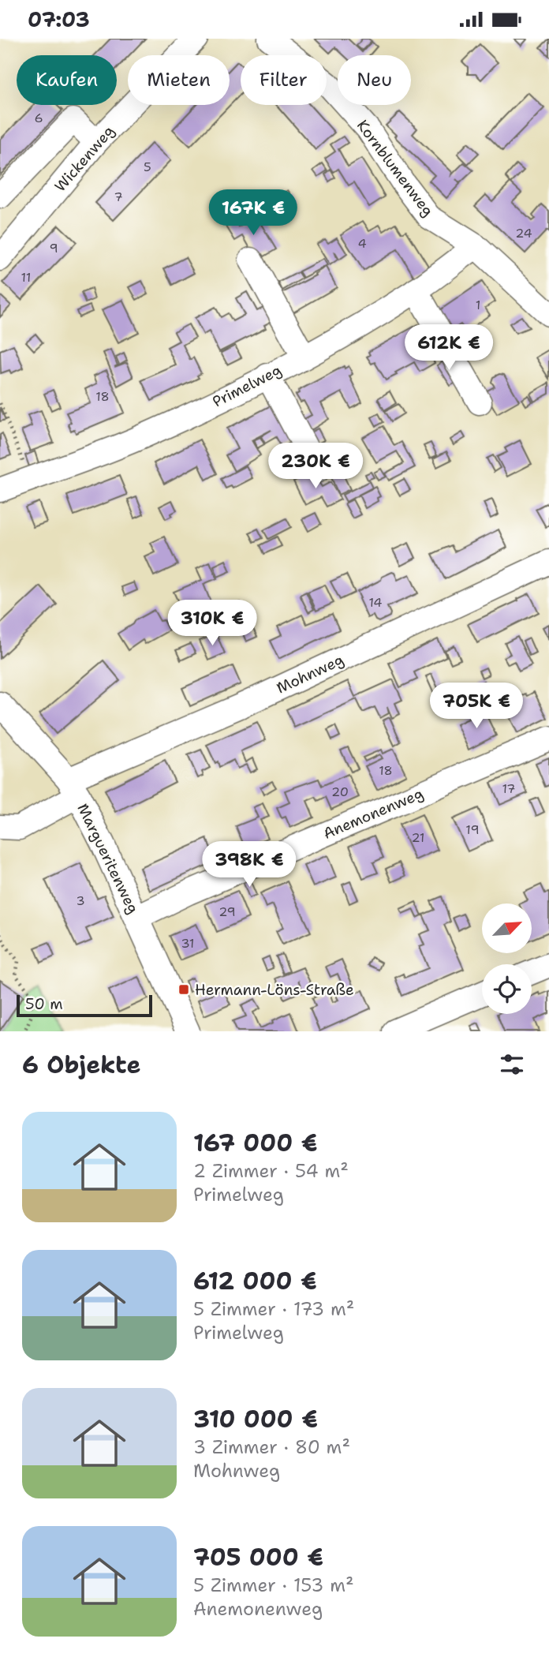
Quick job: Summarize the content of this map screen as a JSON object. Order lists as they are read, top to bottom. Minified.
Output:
{"streets":{"street":["Wickenweg","Kornblumenweg","Primelweg","Mohnweg","Anemonenweg","Margueritenweg"]},"crossings":[["Kornblumenweg","Primelweg"],["Mohnweg","Margueritenweg"],["Anemonenweg","Margueritenweg"]],"places":{"transit":["Hermann-Löns-Straße"]},"house_numbers":["6","5","7","24","4","9","11","1","18","14","18","17","20","19","21","3","29","31"],"scale_bar":"50 m","north":"top right","page":{"status":"07:03","chip":["Kaufen","Mieten","Filter","Neu"],"price":["167K €","612K €","230K €","310K €","705K €","398K €"],"scale":"50 m","heading":"6 Objekte","list":[{"name":"167 000 €","note":"2 Zimmer · 54 m² · Primelweg"},{"name":"612 000 €","note":"5 Zimmer · 173 m² · Primelweg"},{"name":"310 000 €","note":"3 Zimmer · 80 m² · Mohnweg"},{"name":"705 000 €","note":"5 Zimmer · 153 m² · Anemonenweg"}]}}
